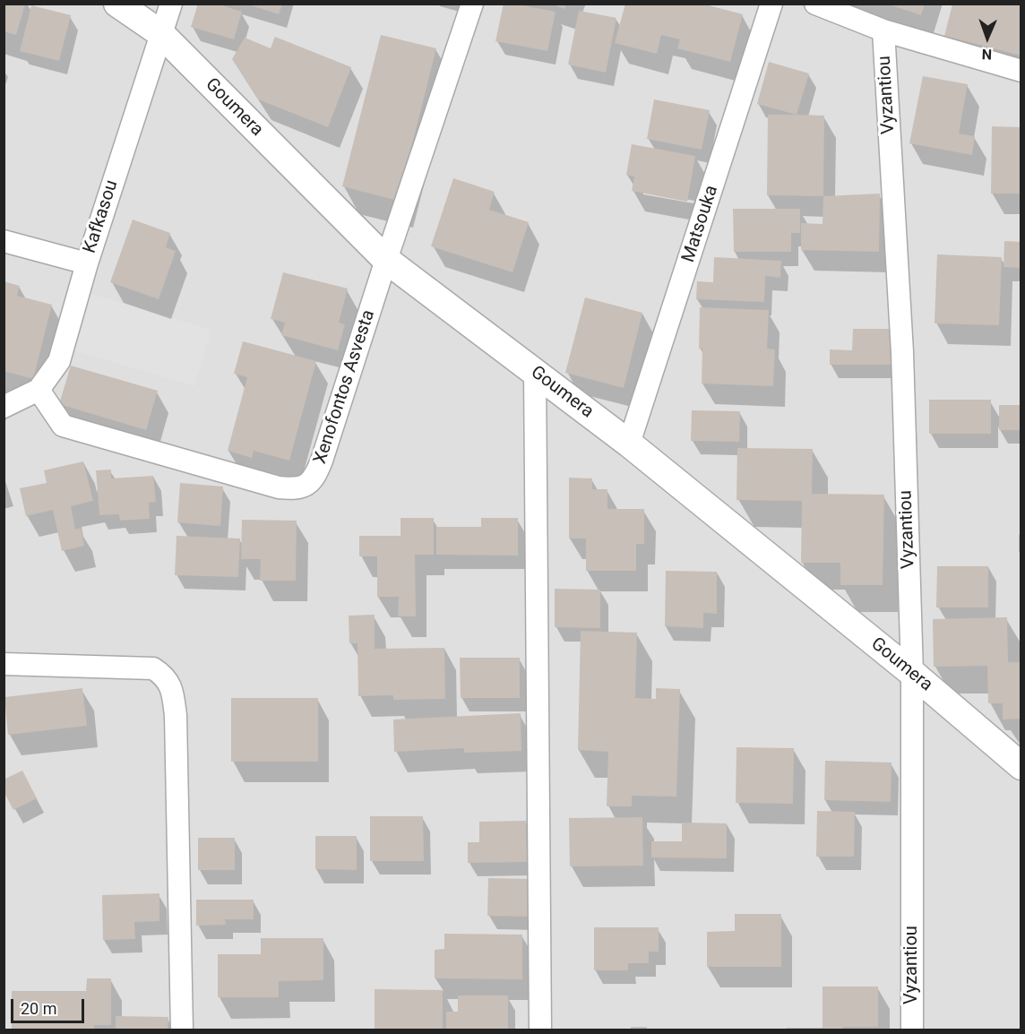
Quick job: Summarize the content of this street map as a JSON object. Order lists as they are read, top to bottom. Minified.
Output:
{"streets":{"street":["Vyzantiou","Goumera","Kafkasou","Matsouka","Xenofontos Asvesta"]},"crossings":[["Vyzantiou","Goumera"],["Goumera","Kafkasou"],["Goumera","Matsouka"],["Goumera","Xenofontos Asvesta"],["Kafkasou","Xenofontos Asvesta"]],"scale_bar":"20 m","north":"bottom"}
